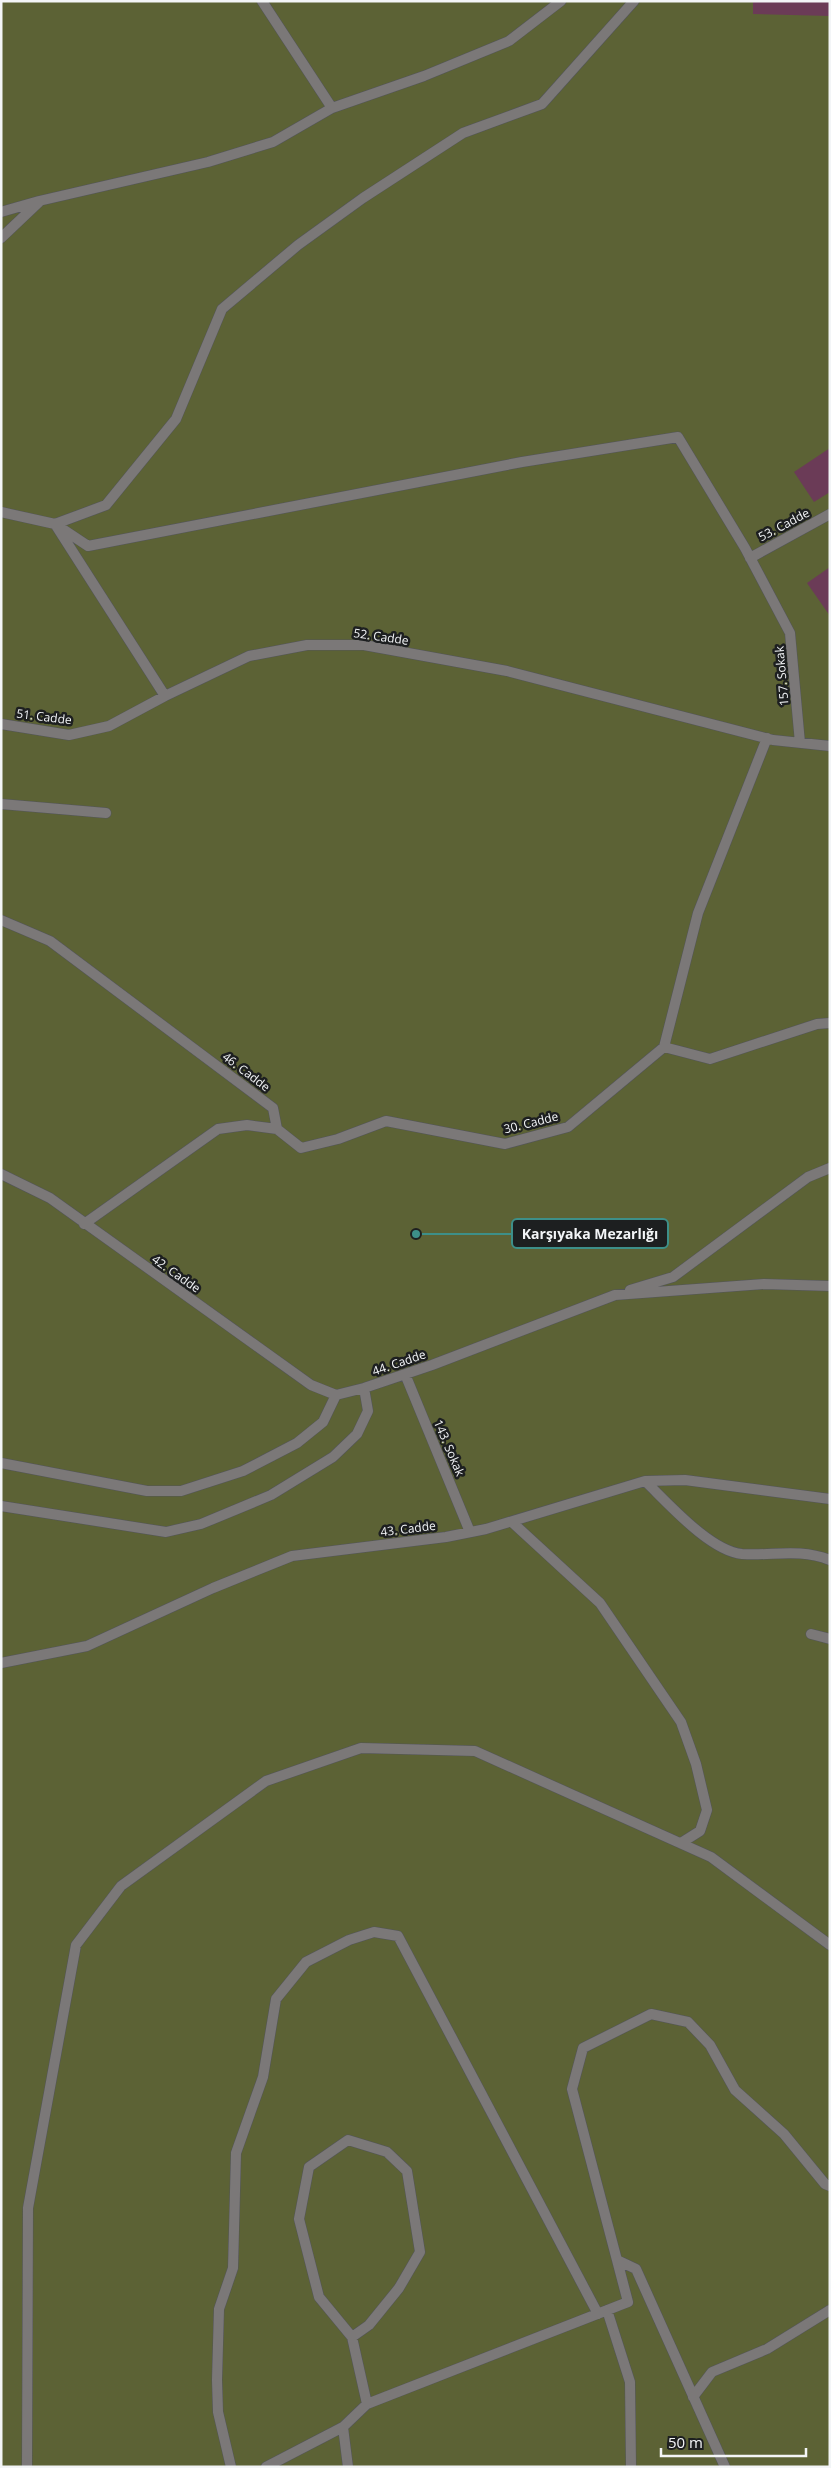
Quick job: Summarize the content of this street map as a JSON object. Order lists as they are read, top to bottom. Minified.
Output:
{"streets":{"lane":["53. Cadde","52. Cadde","157. Sokak","51. Cadde","46. Cadde","30. Cadde","42. Cadde","44. Cadde","143. Sokak","43. Cadde"]},"crossings":[["53. Cadde","157. Sokak"],["52. Cadde","157. Sokak"],["52. Cadde","51. Cadde"],["46. Cadde","30. Cadde"],["42. Cadde","44. Cadde"],["44. Cadde","143. Sokak"],["143. Sokak","43. Cadde"]],"places":["Karşıyaka Mezarlığı"],"scale_bar":"50 m"}
